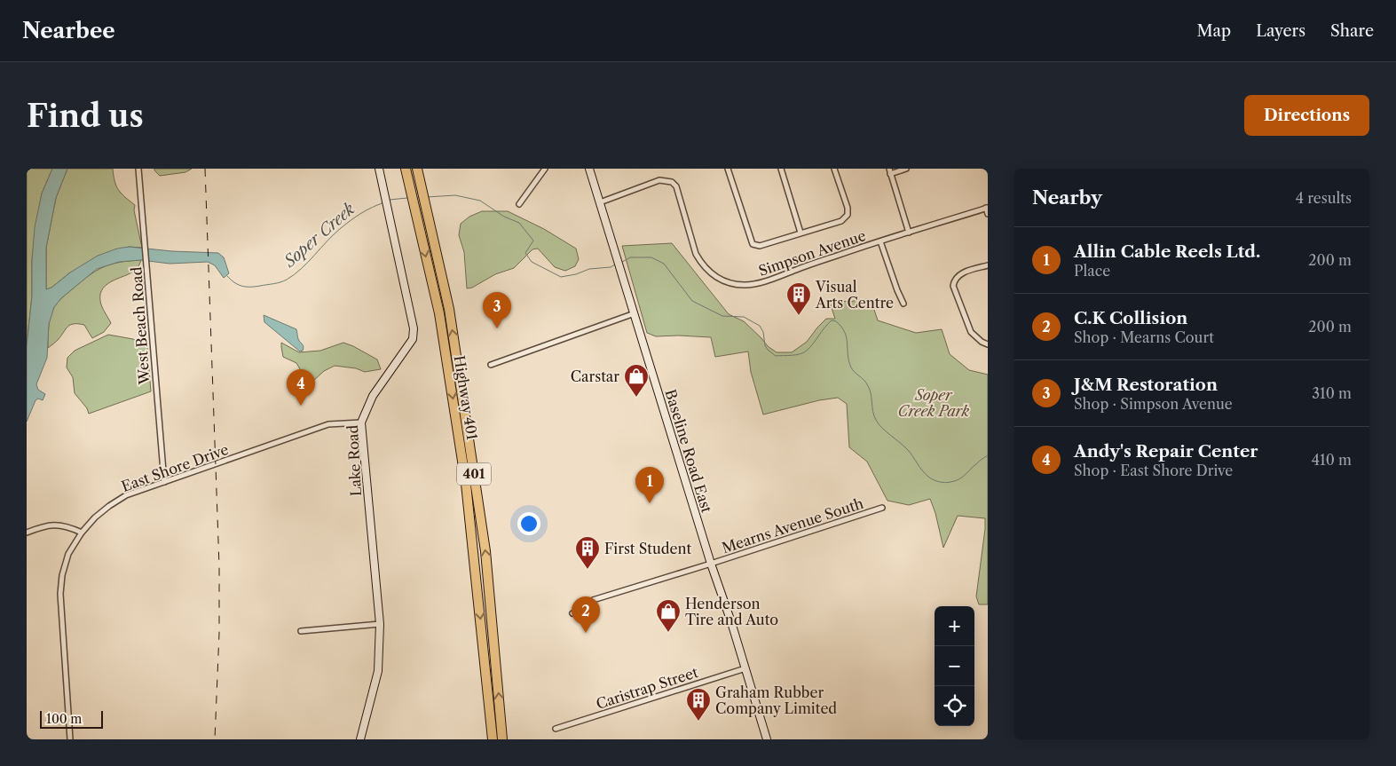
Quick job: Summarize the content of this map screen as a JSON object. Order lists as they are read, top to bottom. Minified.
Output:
{"streets":{"highway":["Highway 401","401"],"street":["Simpson Avenue","West Beach Road","Baseline Road East","Lake Road","East Shore Drive","Mearns Avenue South","Caristrap Street"]},"crossings":[["Simpson Avenue","Baseline Road East"],["West Beach Road","East Shore Drive"],["Baseline Road East","Mearns Avenue South"],["Baseline Road East","Caristrap Street"],["Lake Road","East Shore Drive"]],"water":["Soper Creek"],"parks":["Soper Creek Park"],"places":{"building":["Visual Arts Centre","First Student","Graham Rubber Company Limited"],"shop":["Carstar","Henderson Tire and Auto"]},"scale_bar":"100 m","page":{"header":"Nearbee","nav":["Map","Layers","Share"],"buttons":"Directions","title":"Find us","heading":["Nearby","4 results"],"list":[{"mark":"1","name":"Allin Cable Reels Ltd.","note":"Place","value":"200 m"},{"mark":"2","name":"C.K Collision","note":"Shop · Mearns Court","value":"200 m"},{"mark":"3","name":"J&M Restoration","note":"Shop · Simpson Avenue","value":"310 m"},{"mark":"4","name":"Andy's Repair Center","note":"Shop · East Shore Drive","value":"410 m"}],"pins":["3","4","1","2"],"map_buttons":["+","−"],"scale":"100 m"}}
